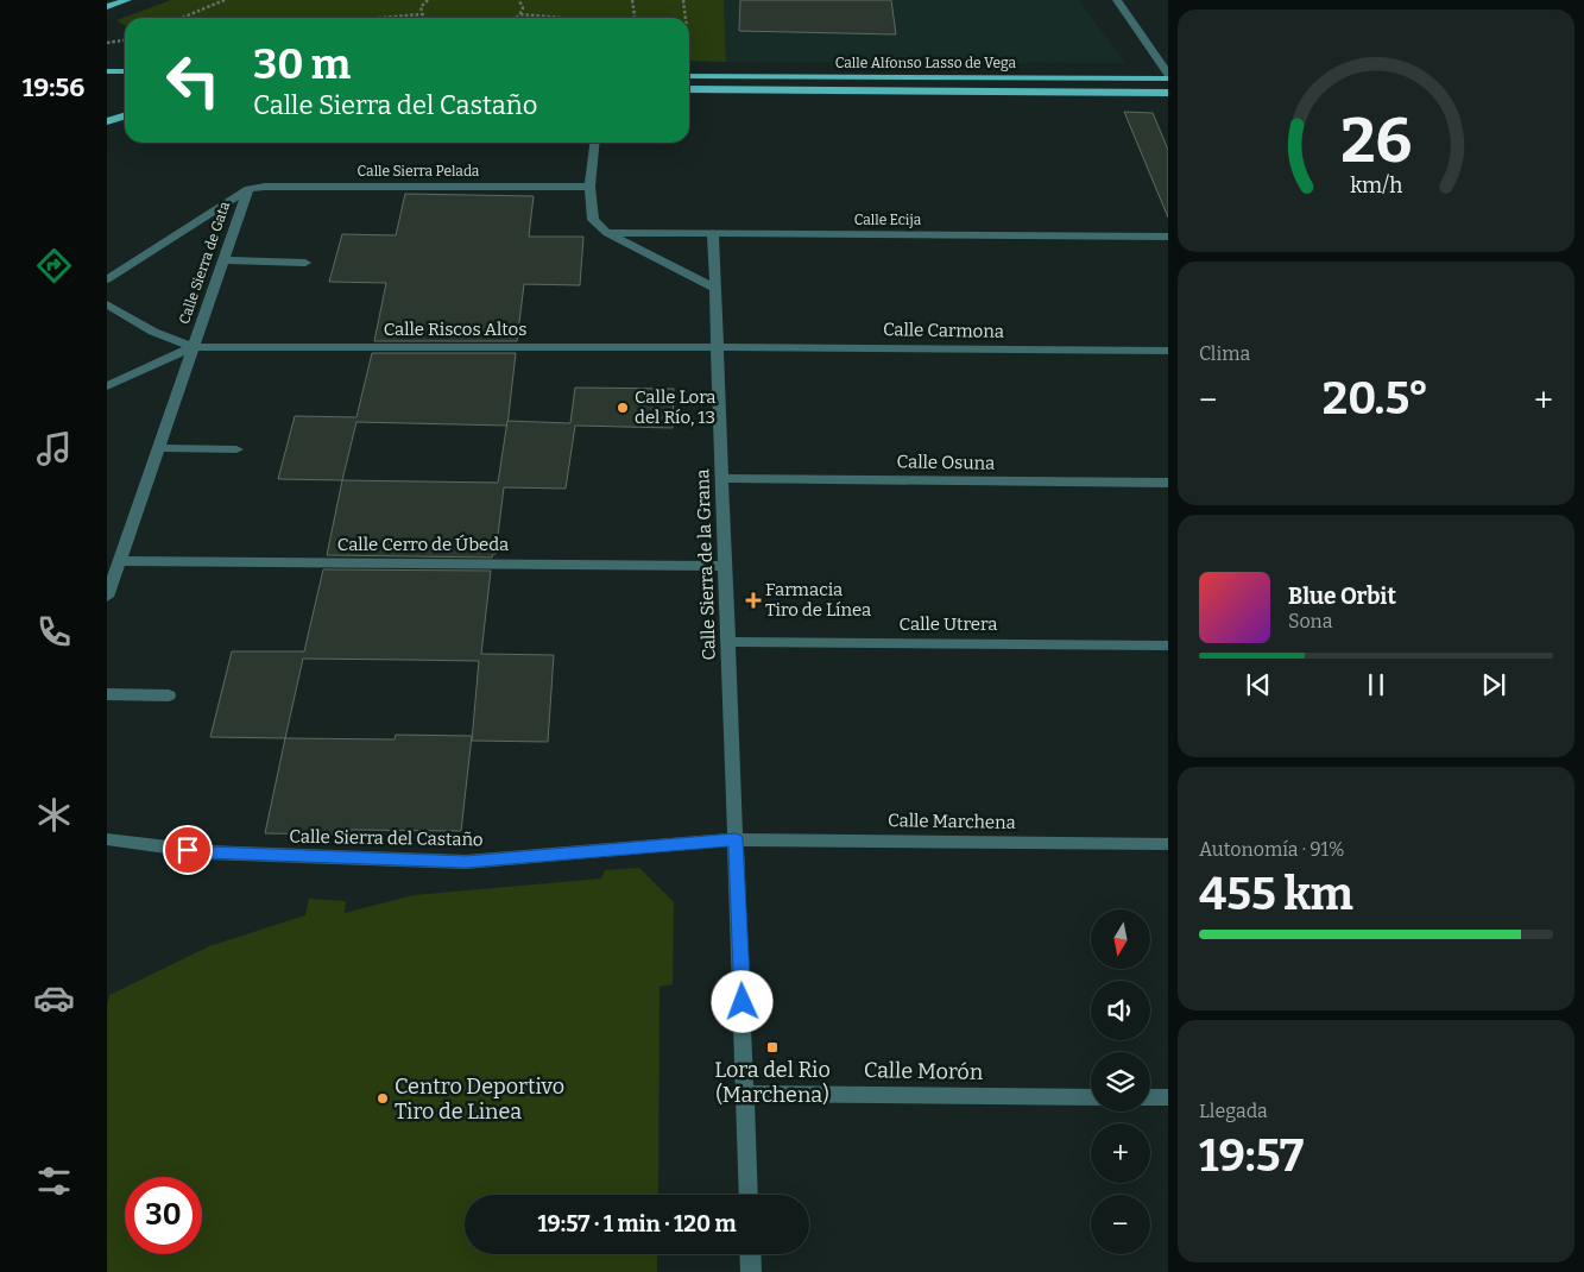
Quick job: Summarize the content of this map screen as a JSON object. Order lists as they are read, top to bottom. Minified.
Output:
{"streets":{"main road":["Calle Alfonso Lasso de Vega"],"street":["Calle Sierra Pelada","Calle Ecija","Calle Sierra de Gata","Calle Riscos Altos","Calle Carmona","Calle Osuna","Calle Cerro de Úbeda","Calle Sierra de la Grana","Calle Utrera","Calle Marchena","Calle Sierra del Castaño","Calle Morón"]},"crossings":[["Calle Sierra Pelada","Calle Sierra de Gata"],["Calle Ecija","Calle Sierra de la Grana"],["Calle Sierra de Gata","Calle Riscos Altos"],["Calle Sierra de Gata","Calle Cerro de Úbeda"],["Calle Riscos Altos","Calle Carmona"],["Calle Riscos Altos","Calle Sierra de la Grana"],["Calle Carmona","Calle Sierra de la Grana"],["Calle Osuna","Calle Sierra de la Grana"],["Calle Cerro de Úbeda","Calle Sierra de la Grana"],["Calle Sierra de la Grana","Calle Utrera"],["Calle Sierra de la Grana","Calle Marchena"],["Calle Sierra de la Grana","Calle Sierra del Castaño"],["Calle Sierra de la Grana","Calle Morón"],["Calle Marchena","Calle Sierra del Castaño"]],"places":{"other":["Calle Lora del Río, 13","Centro Deportivo Tiro de Linea"],"health":["Farmacia Tiro de Línea"],"transit":["Lora del Rio (Marchena)"]},"north":"bottom","page":{"tabs":"19:56","turn":["30 m","Calle Sierra del Castaño"],"tile":["Clima",["Autonomía · 91%","455 km"],["Llegada","19:57"]],"heat":["−","20.5°","+"],"song":["Blue Orbit","Sona"],"map_buttons":["+","−"],"limit":"30","trip":"19:57 · 1 min · 120 m","gauge":["26","km/h"]}}
